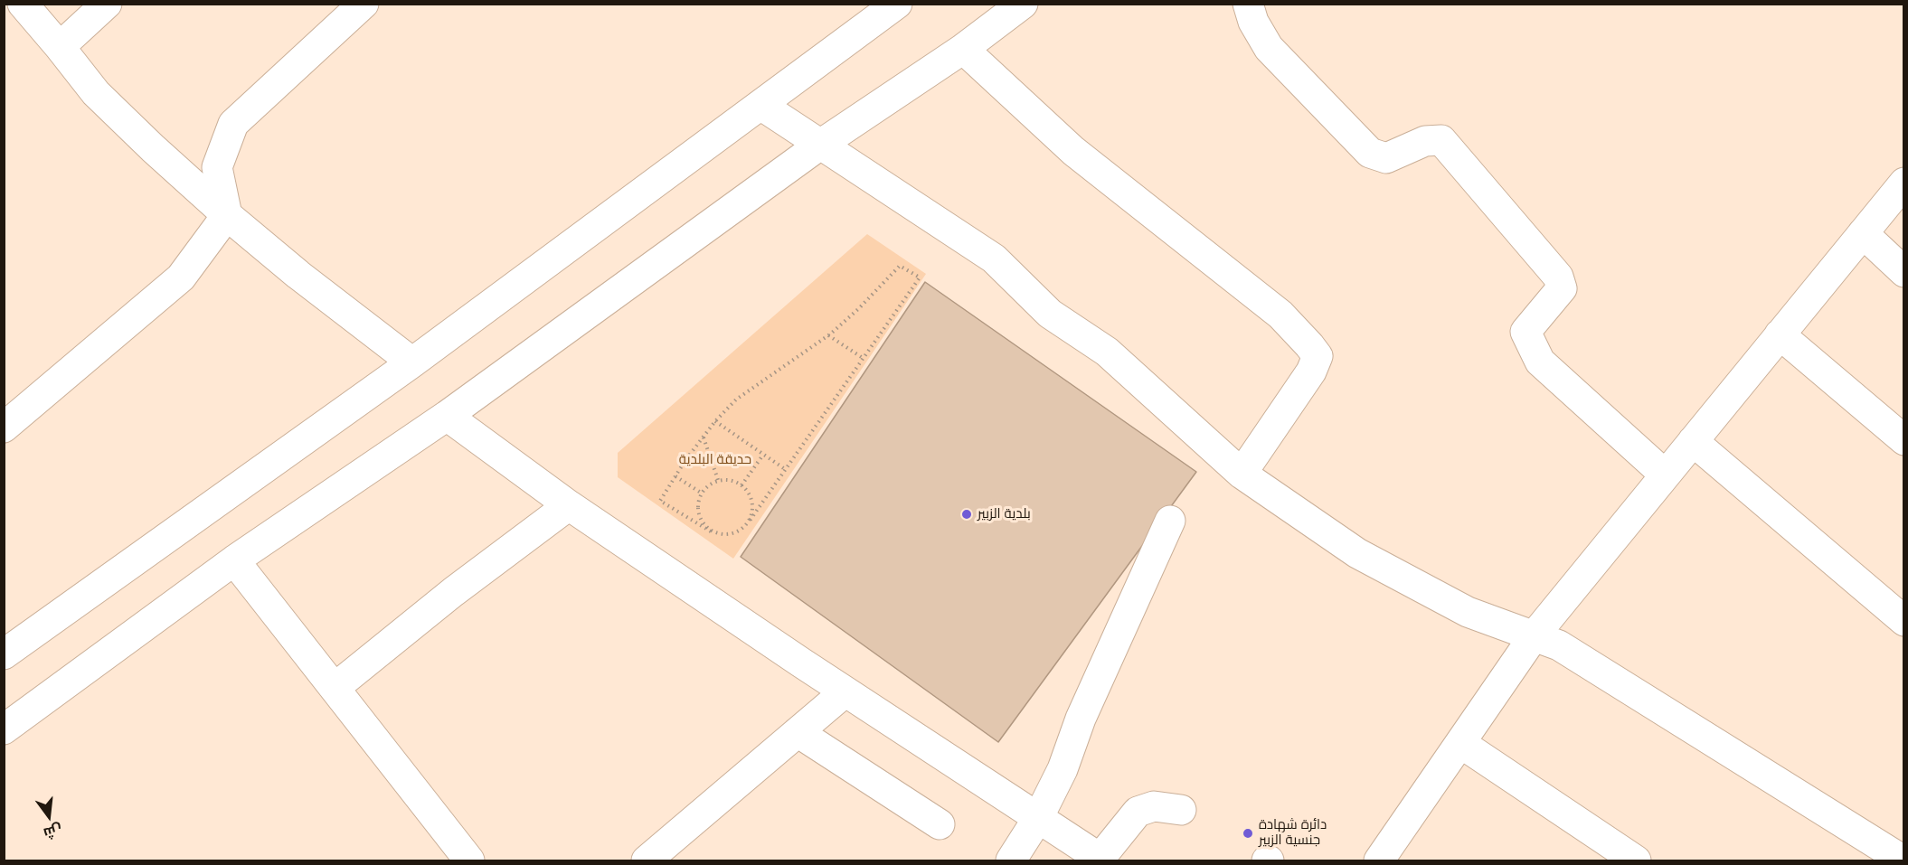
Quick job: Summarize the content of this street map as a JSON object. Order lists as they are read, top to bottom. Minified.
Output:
{"parks":["حديقة البلدية"],"places":["بلدية الزبير","دائرة شهادة جنسية الزبير"],"north":"bottom"}
